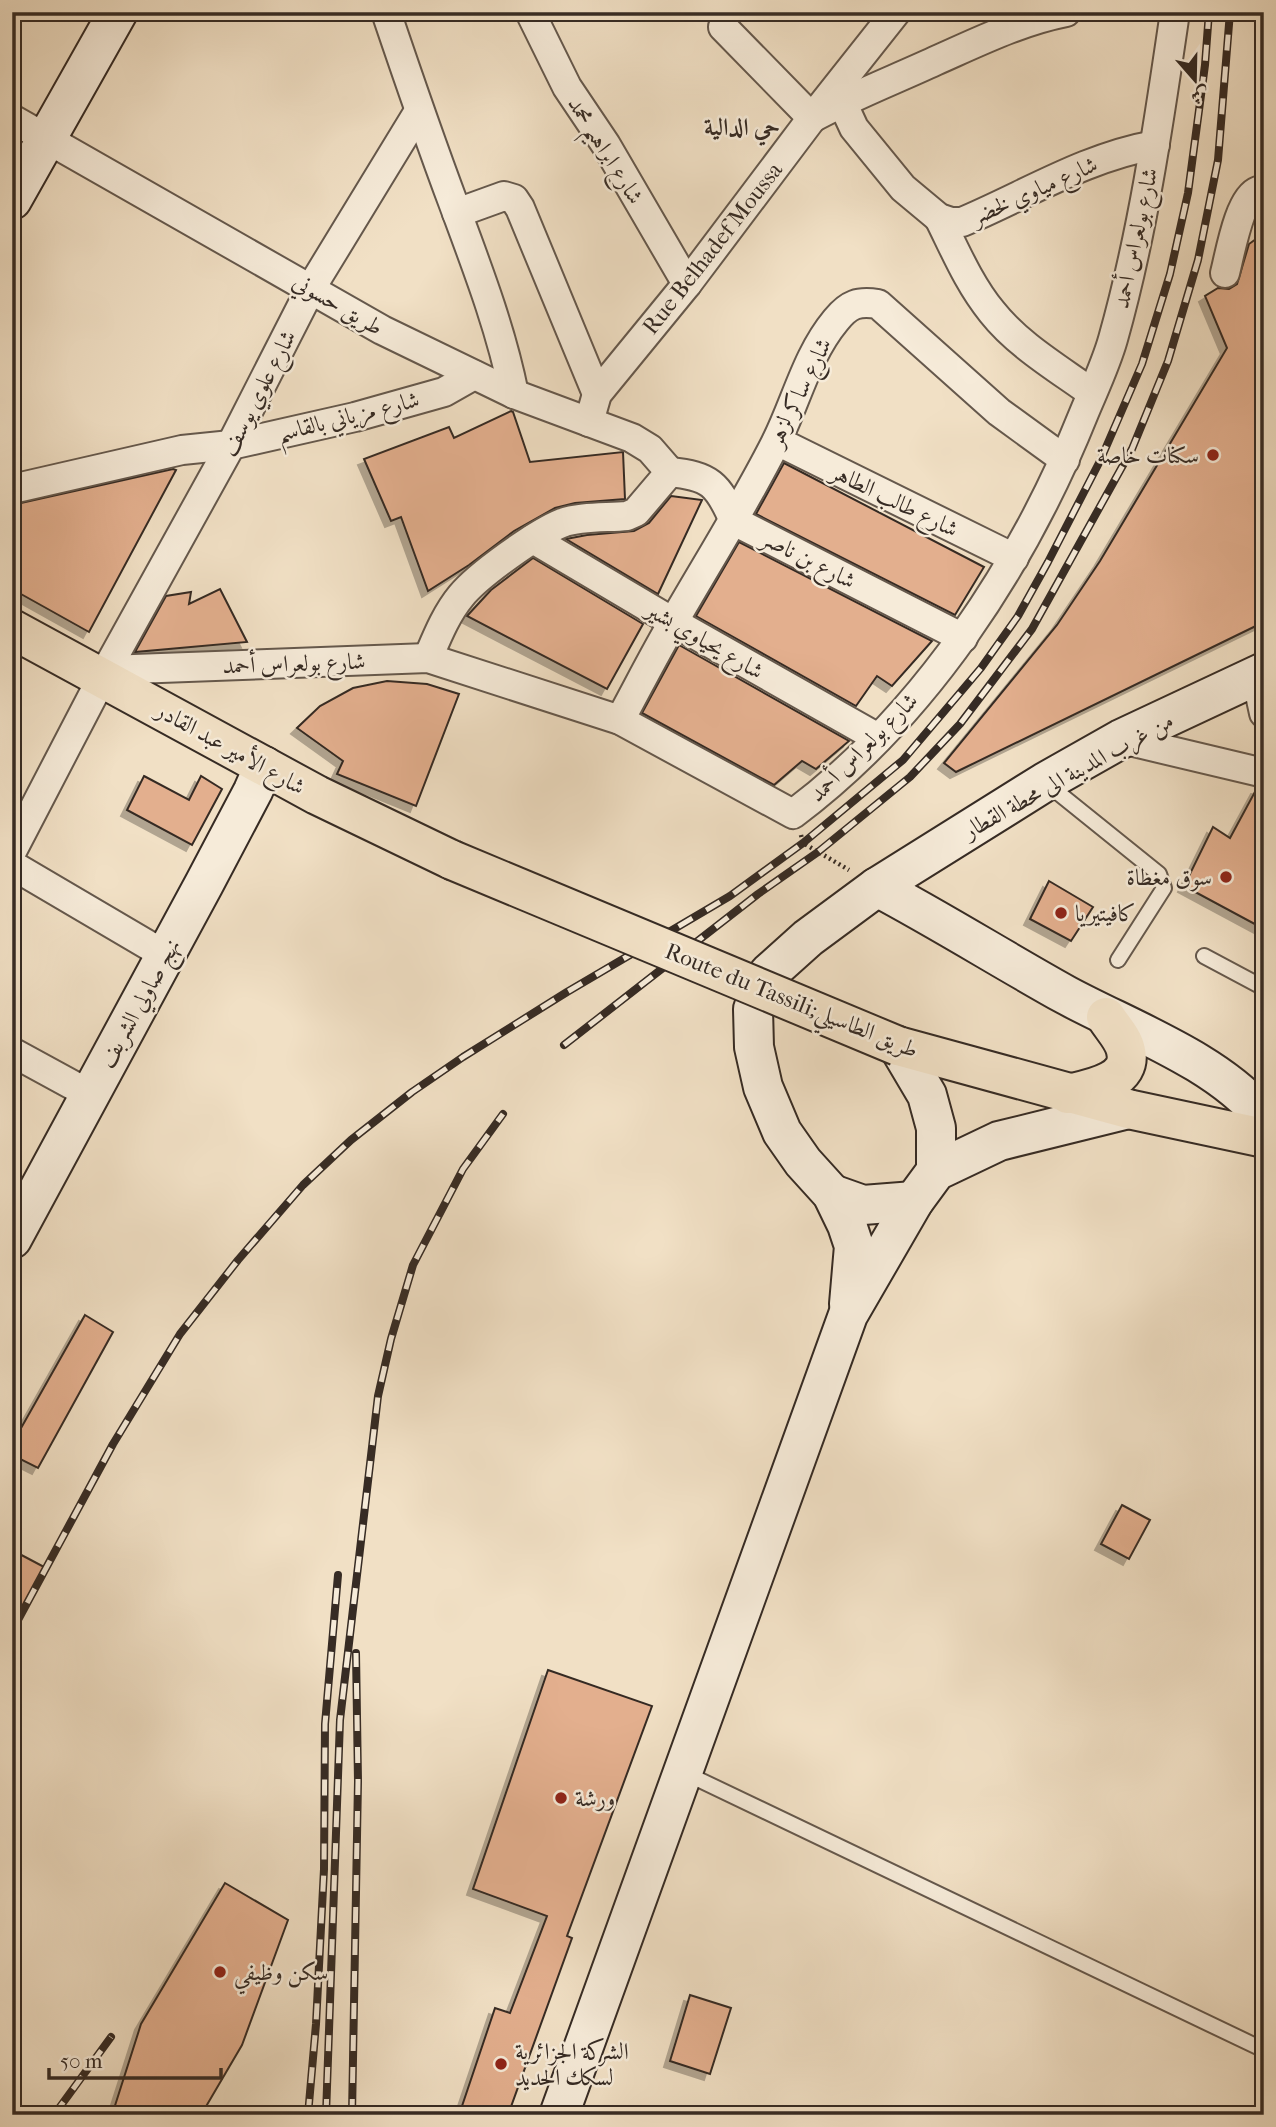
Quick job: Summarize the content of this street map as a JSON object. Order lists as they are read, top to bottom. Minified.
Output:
{"streets":{"main road":["شارع الأمير عبد القادر","Route du Tassili;طريق الطاسيلي"],"street":["شارع ابراهيم محمد","شارع مياوي لخضر","شارع بولعراس أحمد","Rue Belhadef Moussa","طريق حسوني","شارع ساكر لزهر","شارع علوي يوسف","شارع مزياني بالقاسم","شارع طالب الطاهر","شارع بن ناصر","شارع يحياوي بشير","من غرب المدينة الى محطة القطار","نهج صاولي الشربف"]},"crossings":[["شارع ابراهيم محمد","Rue Belhadef Moussa"],["شارع مياوي لخضر","شارع بولعراس أحمد"],["شارع بولعراس أحمد","شارع ساكر لزهر"],["شارع بولعراس أحمد","شارع علوي يوسف"],["شارع بولعراس أحمد","شارع طالب الطاهر"],["شارع بولعراس أحمد","شارع بن ناصر"],["شارع بولعراس أحمد","شارع يحياوي بشير"],["شارع بولعراس أحمد","شارع الأمير عبد القادر"],["Rue Belhadef Moussa","طريق حسوني"],["طريق حسوني","شارع علوي يوسف"],["طريق حسوني","شارع مزياني بالقاسم"],["طريق حسوني","شارع بن ناصر"],["شارع ساكر لزهر","شارع طالب الطاهر"],["شارع ساكر لزهر","شارع بن ناصر"],["شارع ساكر لزهر","شارع يحياوي بشير"],["شارع علوي يوسف","شارع مزياني بالقاسم"],["شارع علوي يوسف","شارع الأمير عبد القادر"],["شارع الأمير عبد القادر","Route du Tassili;طريق الطاسيلي"],["شارع الأمير عبد القادر","نهج صاولي الشربف"]],"districts":["حي الدالية"],"places":["سكنات خاصة","سوق مغطاة","كافيتيريا","ورشة","سكن وظيفي","الشركة الجزائرية لسكك الحديد"],"scale_bar":"50 m","north":"bottom"}
